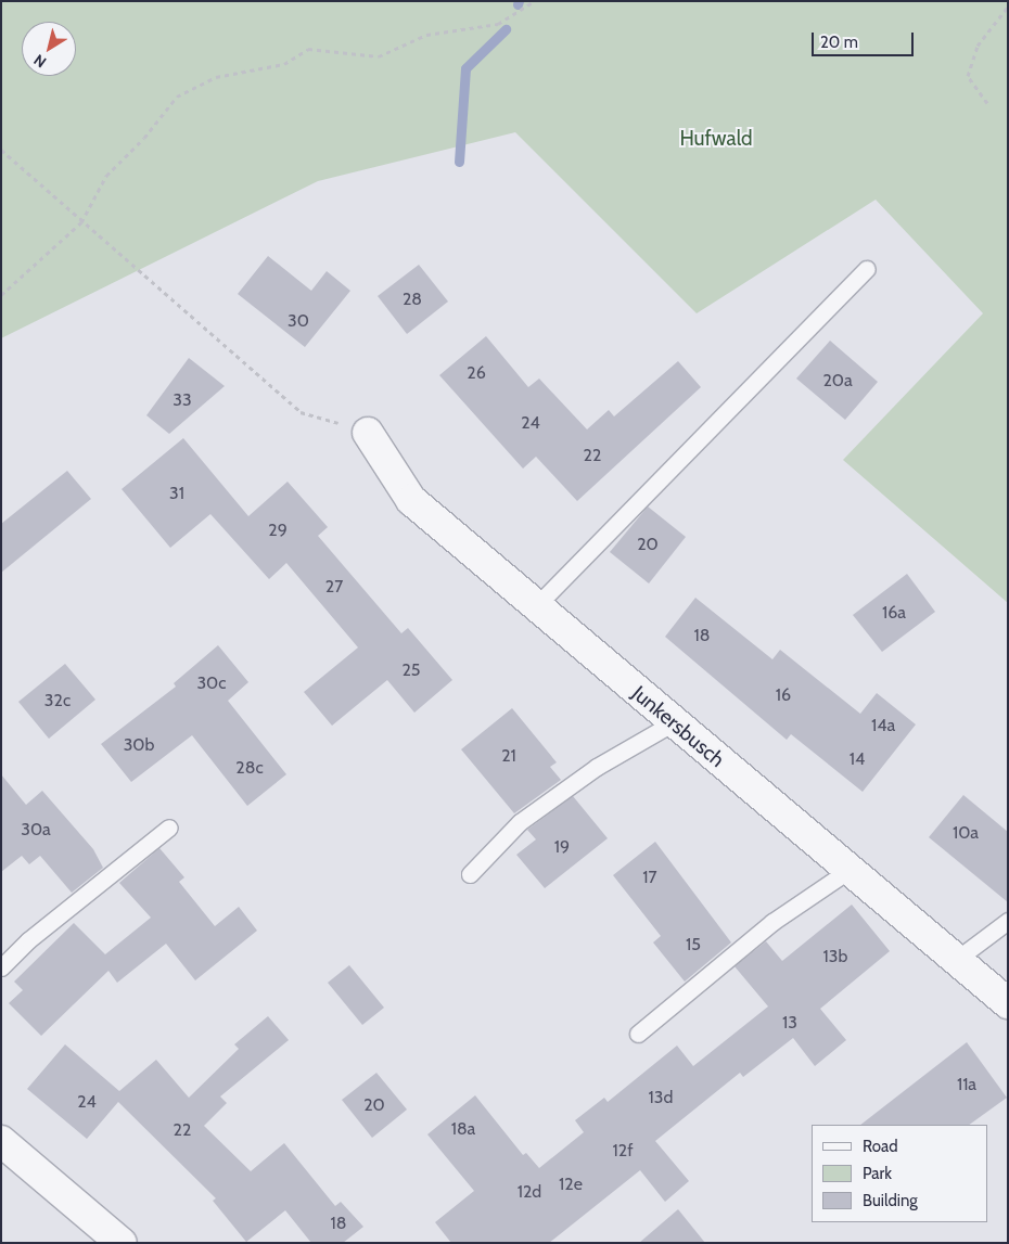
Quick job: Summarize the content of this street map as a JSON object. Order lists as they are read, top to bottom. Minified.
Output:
{"streets":{"street":["Junkersbusch"]},"parks":["Hufwald"],"house_numbers":["28","30","26","20a","33","24","22","31","29","20","27","16a","18","25","30c","16","32c","14a","30b","21","14","28c","30a","10a","19","17","15","13b","13","11a","13d","24","20","18a","22","12f","12e","12d","18"],"legend":["Road","Park","Building"],"scale_bar":"20 m","north":"bottom left"}
